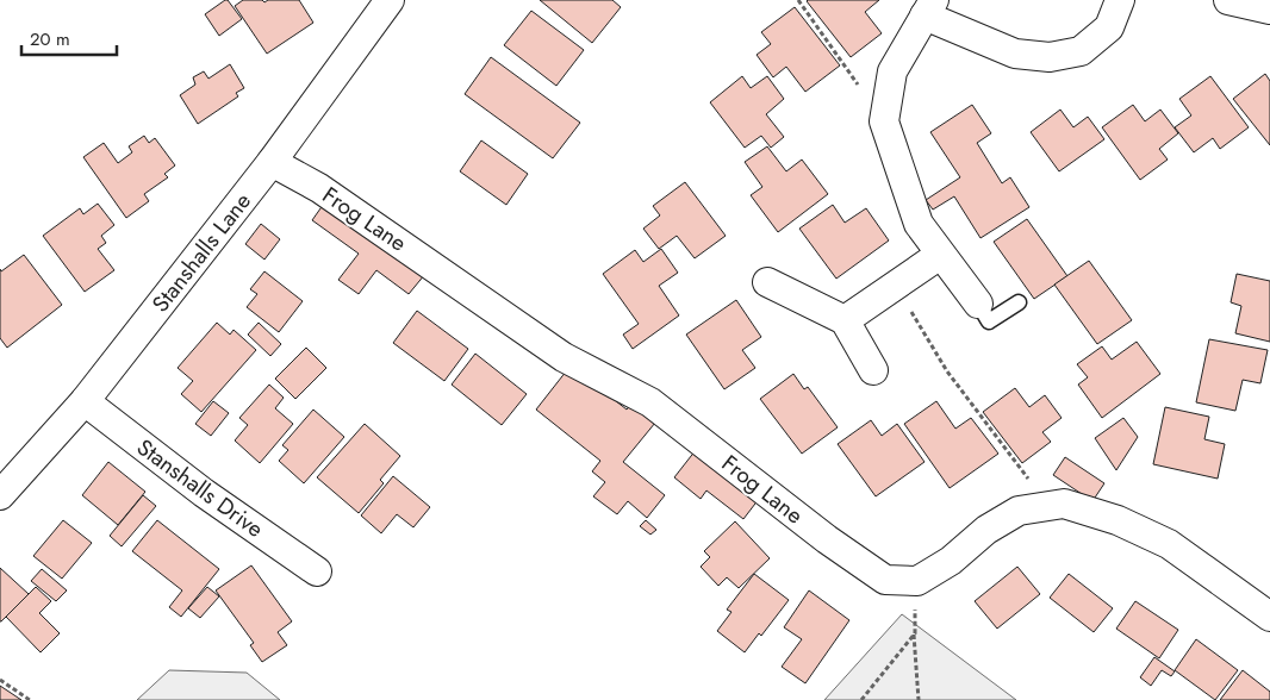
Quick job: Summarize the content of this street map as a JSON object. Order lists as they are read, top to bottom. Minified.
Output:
{"streets":{"street":["Frog Lane","Stanshalls Lane","Stanshalls Drive"]},"crossings":[["Frog Lane","Stanshalls Lane"],["Stanshalls Lane","Stanshalls Drive"]],"scale_bar":"20 m"}
